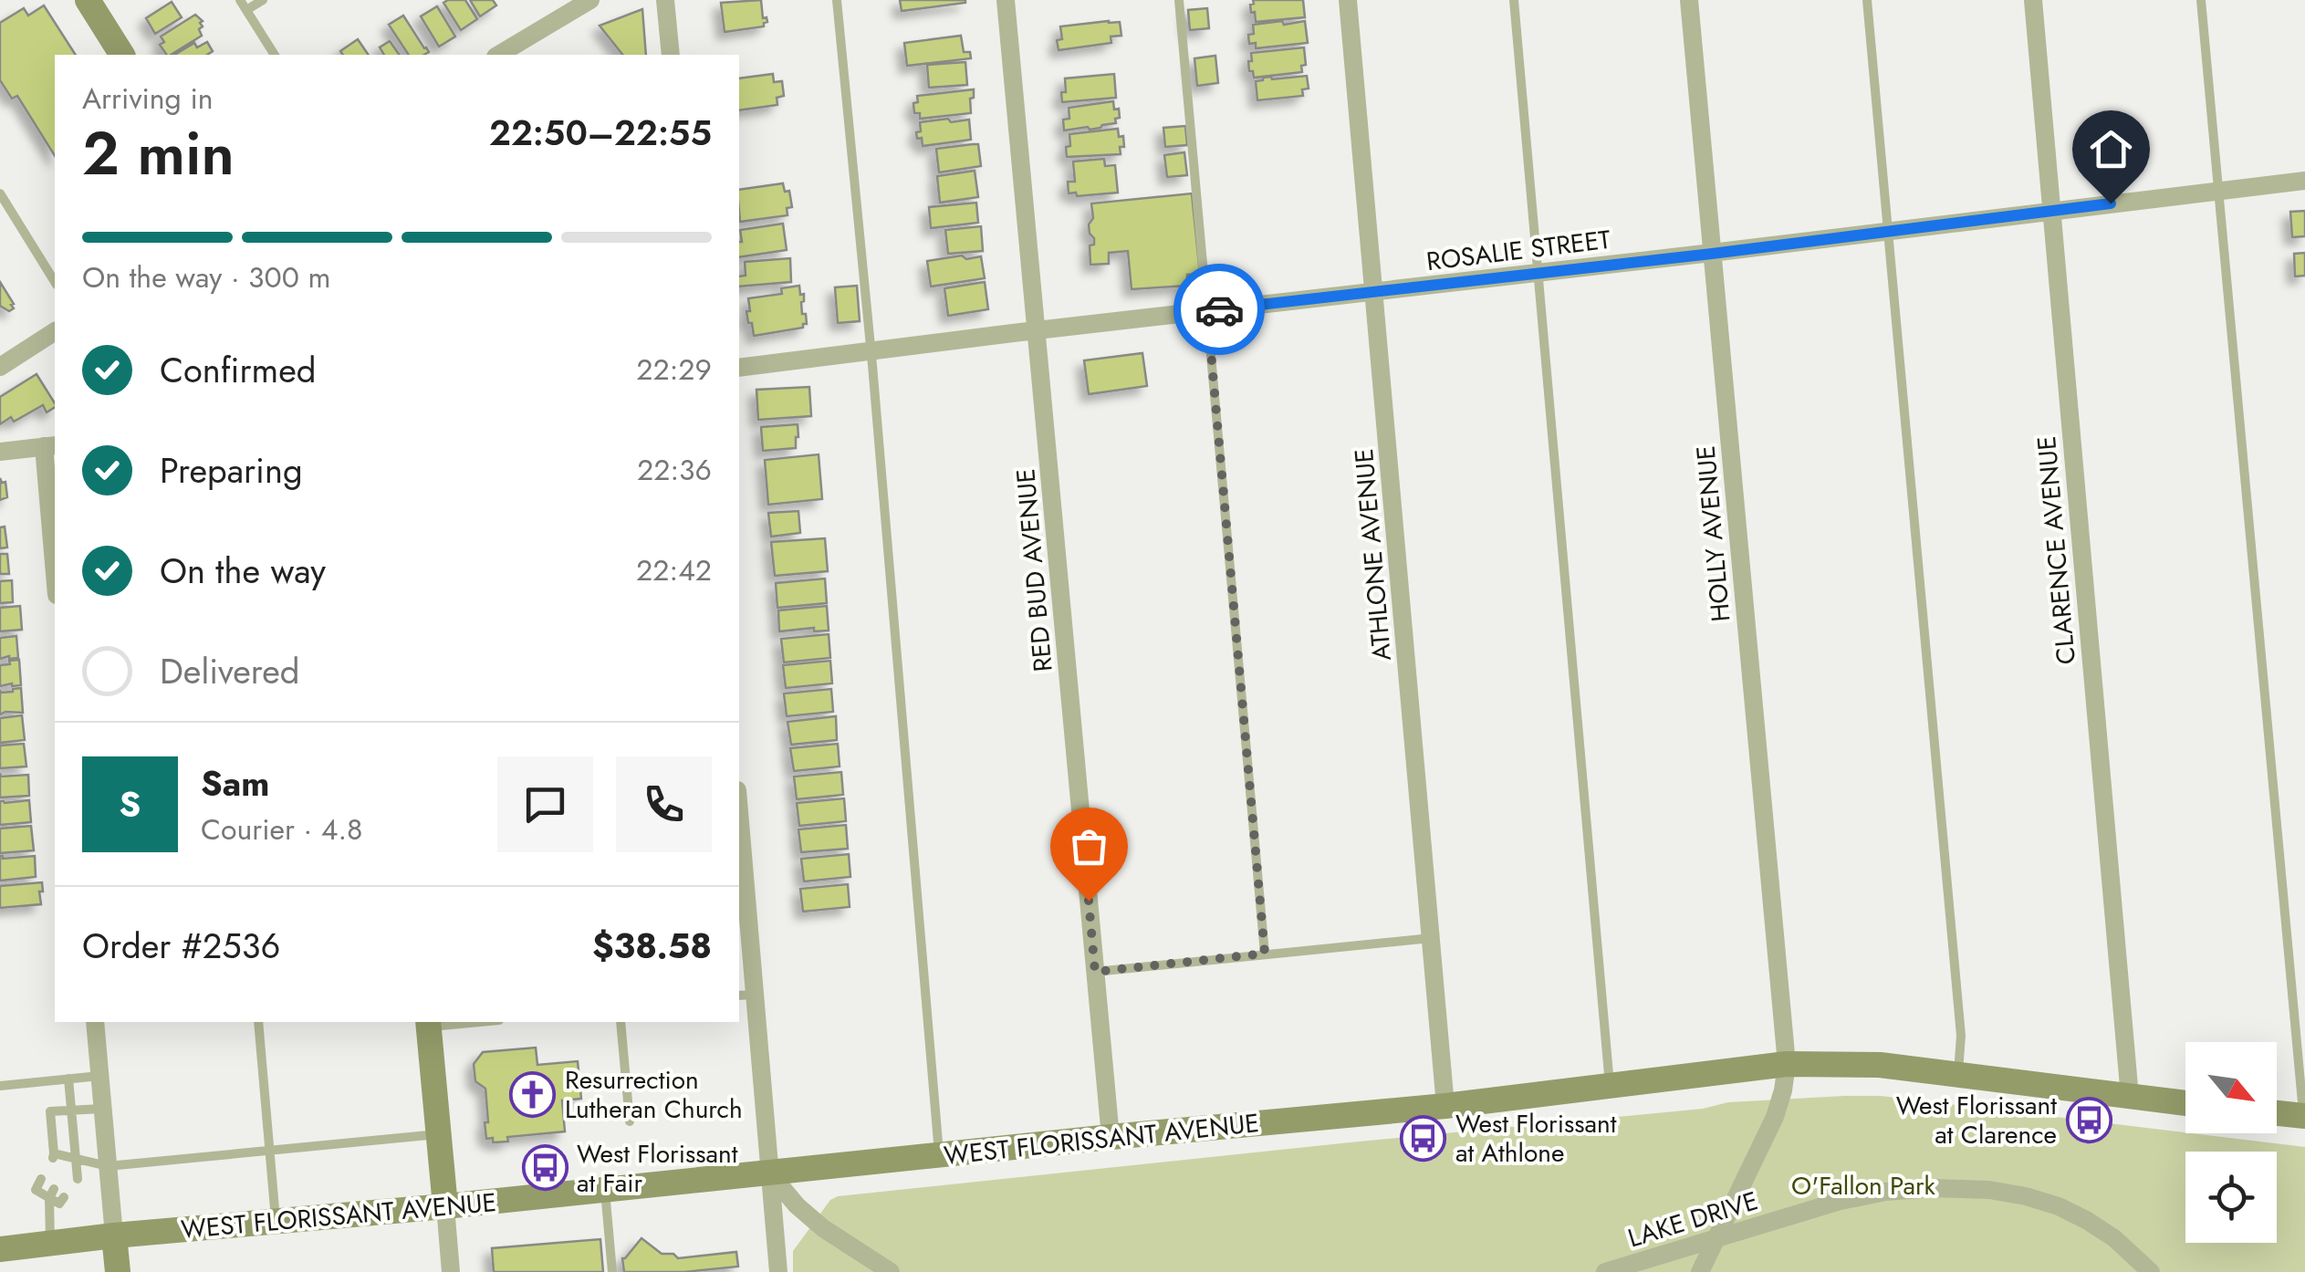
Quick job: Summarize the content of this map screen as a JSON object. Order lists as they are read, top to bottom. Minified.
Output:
{"streets":{"main road":["WEST FLORISSANT AVENUE"],"street":["ROSALIE STREET","HOLLY AVENUE","CLARENCE AVENUE","ATHLONE AVENUE","RED BUD AVENUE","LAKE DRIVE"]},"crossings":[["ROSALIE STREET","HOLLY AVENUE"],["ROSALIE STREET","CLARENCE AVENUE"],["ROSALIE STREET","ATHLONE AVENUE"],["ROSALIE STREET","RED BUD AVENUE"],["HOLLY AVENUE","WEST FLORISSANT AVENUE"],["HOLLY AVENUE","LAKE DRIVE"],["CLARENCE AVENUE","WEST FLORISSANT AVENUE"],["ATHLONE AVENUE","WEST FLORISSANT AVENUE"],["RED BUD AVENUE","WEST FLORISSANT AVENUE"]],"parks":["O'Fallon Park"],"places":{"church":["Resurrection Lutheran Church"],"bus stop":["West Florissant at Clarence","West Florissant at Athlone","West Florissant at Fair"]},"north":"bottom right","page":{"heading":["2 min","Arriving in","22:50–22:55"],"panel":["Sam","Courier · 4.8","Order #2536","$38.58"],"bar":"On the way · 300 m","list":[["Confirmed","22:29"],["Preparing","22:36"],["On the way","22:42"],"Delivered"],"round":"S"}}
